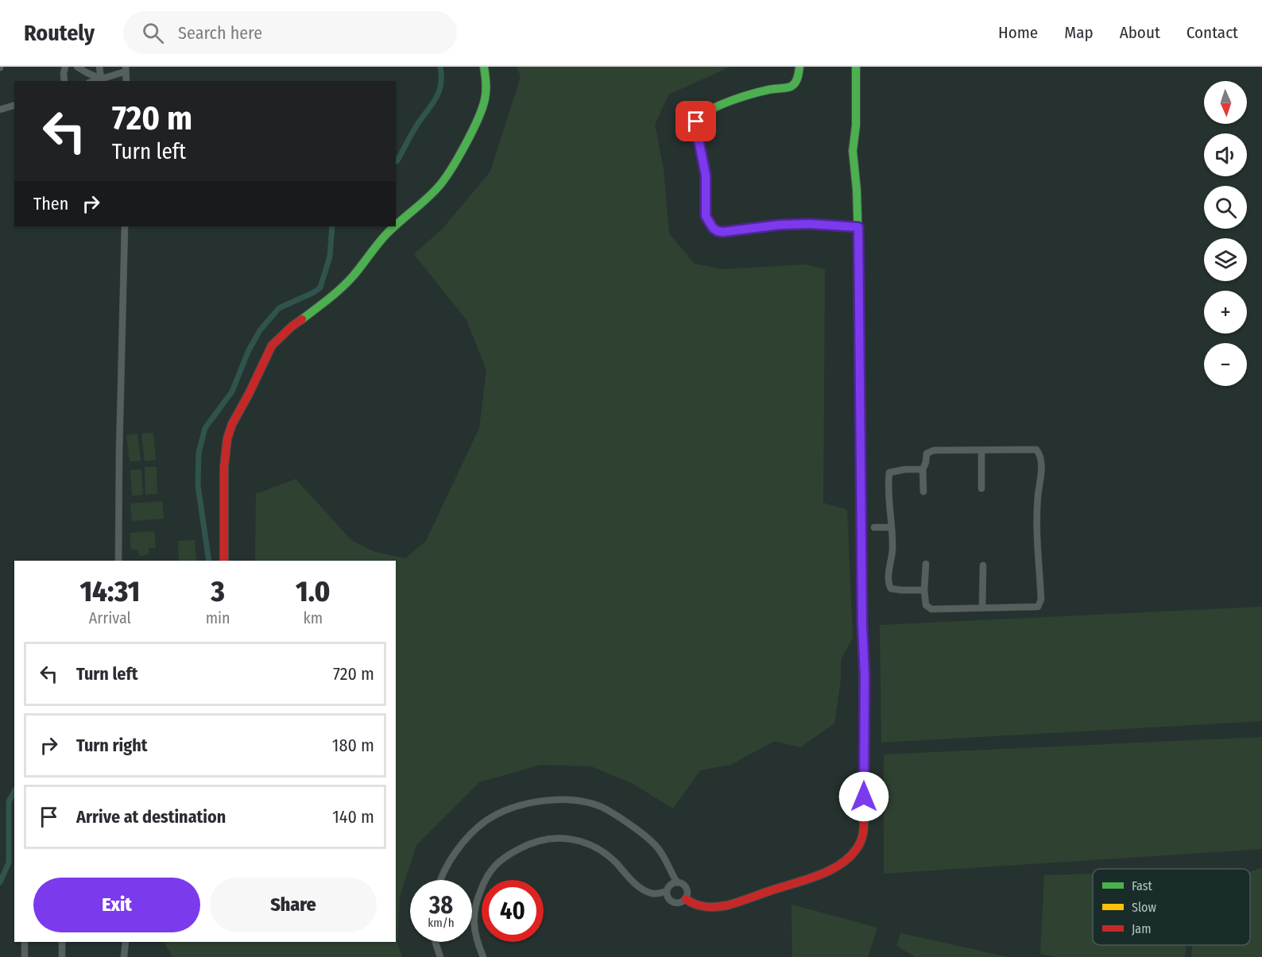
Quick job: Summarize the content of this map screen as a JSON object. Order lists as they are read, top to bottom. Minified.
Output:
{"legend":["Fast","Slow","Jam"],"north":"bottom","page":{"header":"Routely","search":"Search here","nav":["Home","Map","About","Contact"],"map_buttons":["+","−"],"turn":["720 m","Turn left"],"then":"Then","eta":["14:31","Arrival","3","min","1.0","km"],"list":[{"name":"Turn left","value":"720 m"},{"name":"Turn right","value":"180 m"},{"name":"Arrive at destination","value":"140 m"}],"buttons":["Exit","Share"],"speed":"38 km/h","limit":"40"}}
